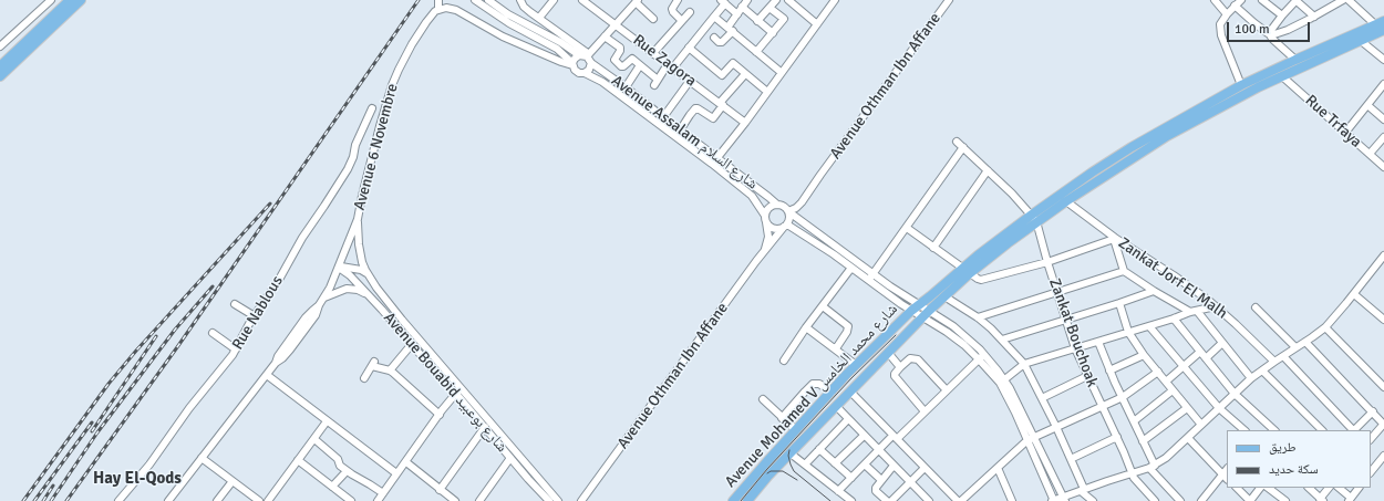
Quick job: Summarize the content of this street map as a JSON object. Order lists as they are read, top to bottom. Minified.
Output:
{"streets":{"main road":["Avenue Mohamed V شارع محمد الخامس"],"street":["Rue Zagora","Avenue Othman Ibn Affane","Rue Trfaya","Avenue Assalam شارع السلام","Avenue 6 Novembre","Zankat Jorf El Malh","Rue Nablous","Zankat Bouchoak","Avenue Bouabid شارع بوعبيد"]},"crossings":[["Avenue Othman Ibn Affane","Avenue Assalam شارع السلام"],["Rue Trfaya","Avenue Mohamed V شارع محمد الخامس"],["Avenue 6 Novembre","Avenue Bouabid شارع بوعبيد"],["Zankat Jorf El Malh","Avenue Mohamed V شارع محمد الخامس"],["Zankat Bouchoak","Avenue Mohamed V شارع محمد الخامس"]],"districts":["Hay El-Qods"],"legend":["طريق","سكة حديد"],"scale_bar":"100 m"}
